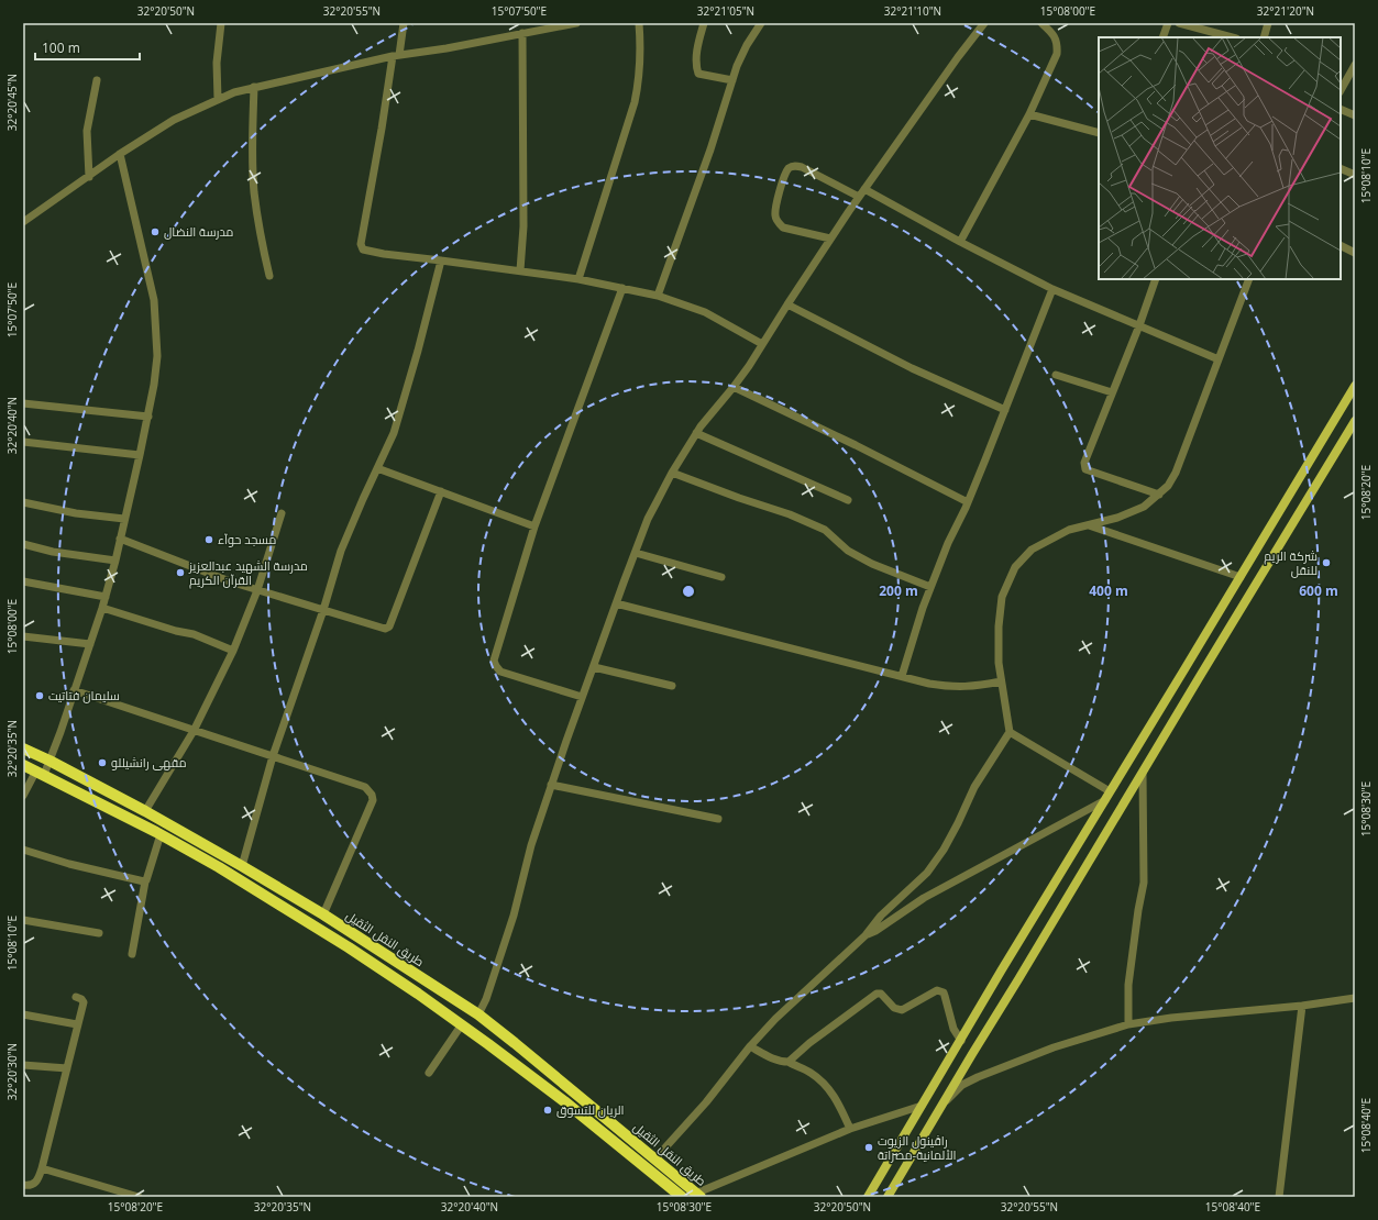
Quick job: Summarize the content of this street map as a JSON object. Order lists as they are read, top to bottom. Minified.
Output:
{"streets":{"highway":["طريق النقل الثقيل"]},"places":["مدرسة النضال","مسجد حوآء","شركة الريم للنقل","مدرسة الشهيد عبدالعزيز القرآن الكريم","سليمان فتاتيت","مقهى رانشيللو","الريان للتسوق","راڤينول الزيوت الألمانية-مصراتة"],"scale_bar":"100 m","coordinates":["32°20'50\"N","32°20'55\"N","15°07'50\"E","32°21'05\"N","32°21'10\"N","15°08'00\"E","32°21'20\"N","32°20'45\"N","15°08'10\"E","32°20'40\"N","15°08'20\"E","32°20'35\"N","15°08'30\"E","32°20'30\"N","15°08'40\"E"],"rings":["200 m","400 m","600 m"]}
